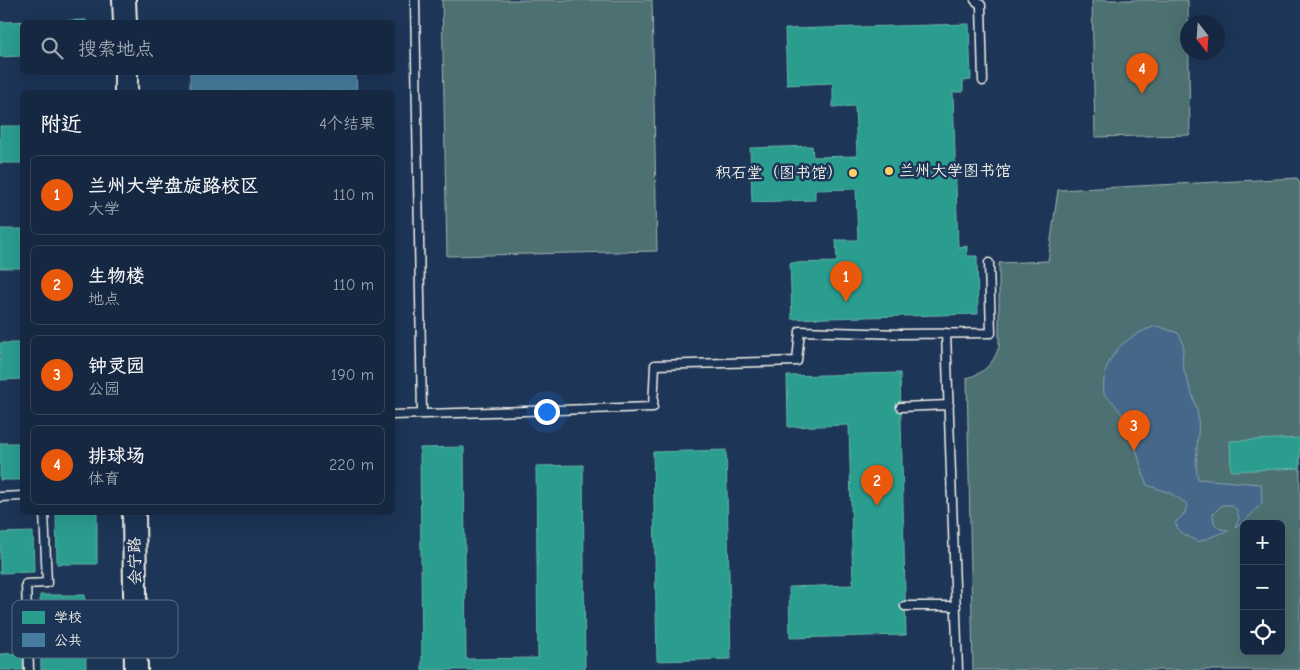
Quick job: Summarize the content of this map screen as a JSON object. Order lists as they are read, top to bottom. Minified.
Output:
{"streets":{"street":["会宁路"]},"places":["兰州大学图书馆","积石堂（图书馆）"],"legend":["学校","公共"],"north":"bottom","page":{"search":"搜索地点","pins":["4","1","3","2"],"heading":["附近","4个结果"],"list":[{"mark":"1","name":"兰州大学盘旋路校区","note":"大学","value":"110 m"},{"mark":"2","name":"生物楼","note":"地点","value":"110 m"},{"mark":"3","name":"钟灵园","note":"公园","value":"190 m"},{"mark":"4","name":"排球场","note":"体育","value":"220 m"}],"map_buttons":["+","−"]}}
